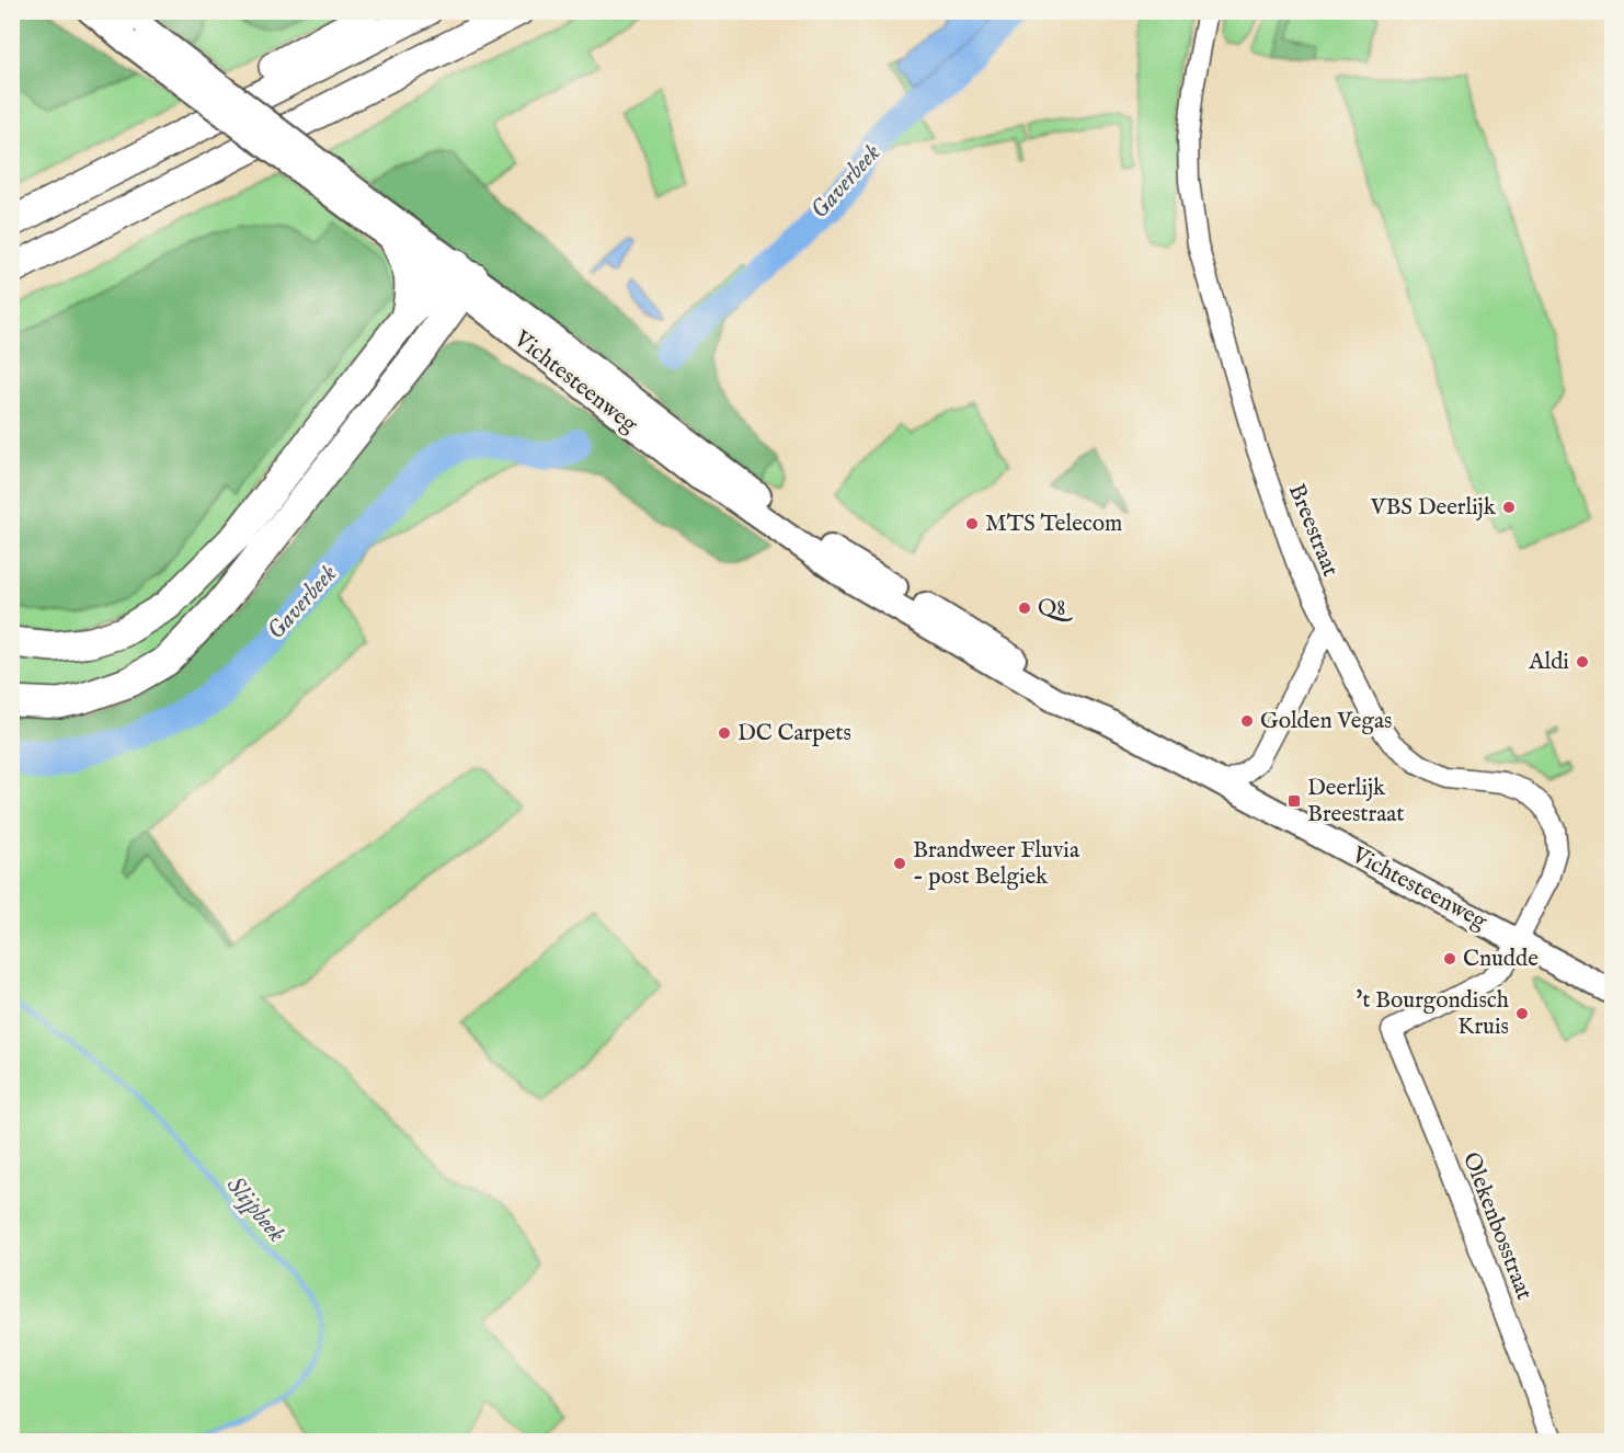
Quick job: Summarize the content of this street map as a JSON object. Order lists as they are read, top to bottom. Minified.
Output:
{"streets":{"main road":["Vichtesteenweg"],"street":["Breestraat","Olekenbosstraat"]},"crossings":[["Vichtesteenweg","Breestraat"],["Breestraat","Olekenbosstraat"]],"water":["Gaverbeek","Slijpbeek"],"places":{"other":["VBS Deerlijk","MTS Telecom","Q8","Aldi","Golden Vegas","DC Carpets","Brandweer Fluvia - post Belgiek","Cnudde","'t Bourgondisch Kruis"],"transit":["Deerlijk Breestraat"]}}
